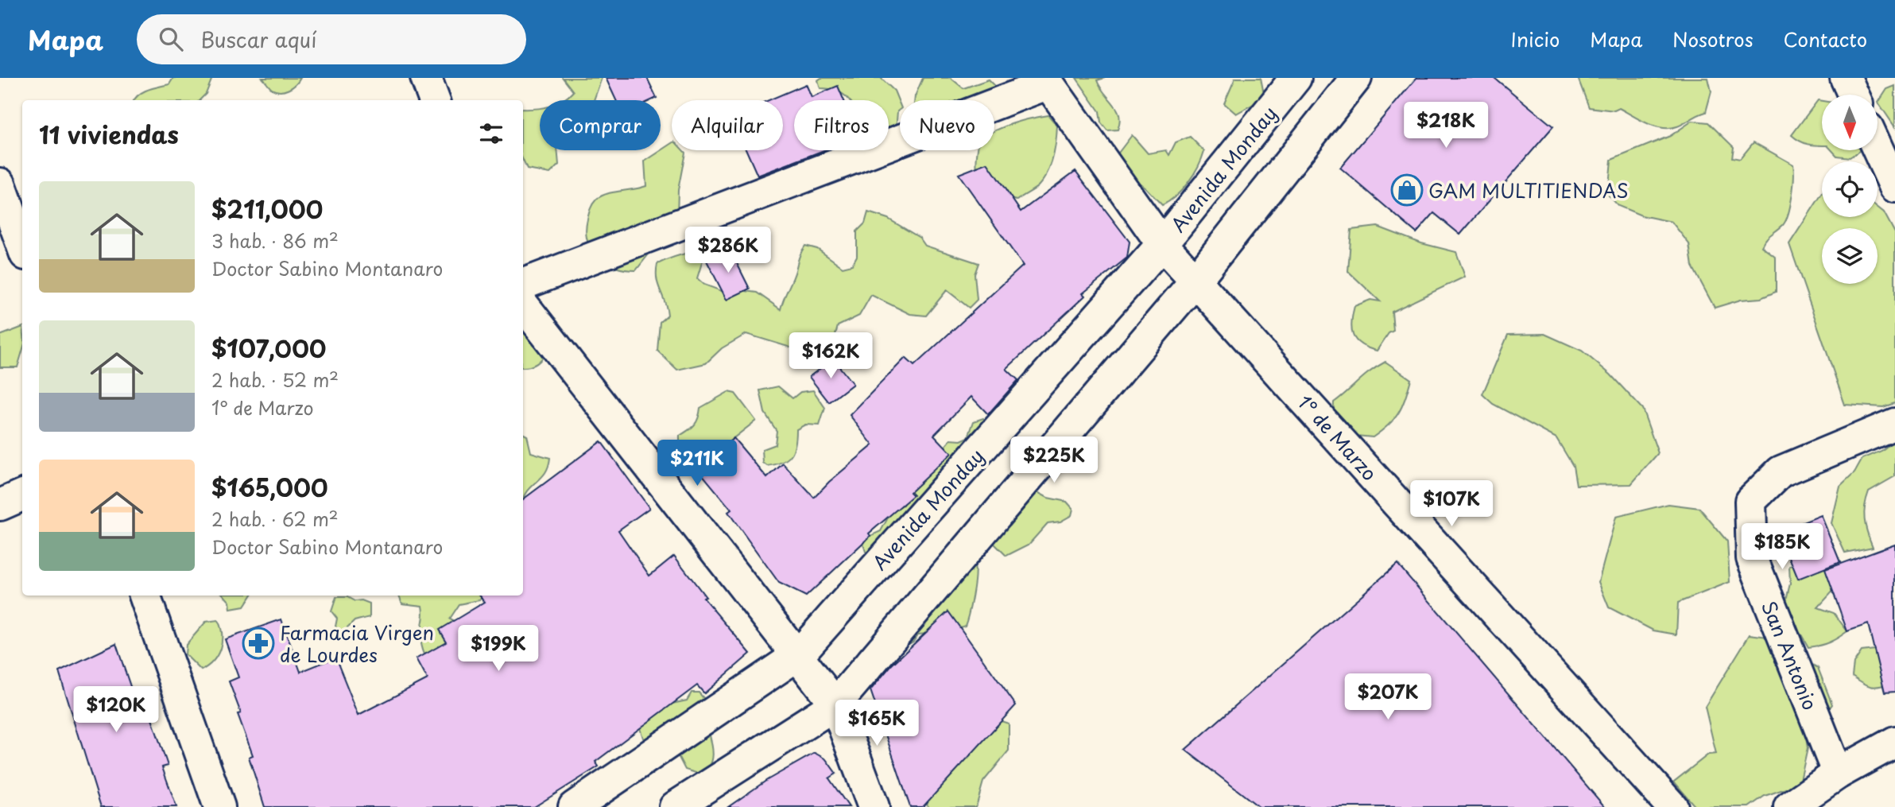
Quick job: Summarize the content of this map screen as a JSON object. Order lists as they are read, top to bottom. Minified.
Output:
{"streets":{"street":["Avenida Monday","1° de Marzo","San Antonio"]},"crossings":[["Avenida Monday","1° de Marzo"]],"places":{"shop":["GAM MULTITIENDAS"],"pharmacy":["Farmacia Virgen de Lourdes"]},"north":"bottom","page":{"header":"Mapa","search":"Buscar aquí","nav":["Inicio","Mapa","Nosotros","Contacto"],"chip":["Comprar","Alquilar","Filtros","Nuevo"],"heading":"11 viviendas","price":["$218K","$286K","$162K","$225K","$211K","$107K","$185K","$199K","$207K","$120K","$165K"],"list":[{"name":"$211,000","note":"3 hab. · 86 m² · Doctor Sabino Montanaro"},{"name":"$107,000","note":"2 hab. · 52 m² · 1° de Marzo"},{"name":"$165,000","note":"2 hab. · 62 m² · Doctor Sabino Montanaro"}]}}
